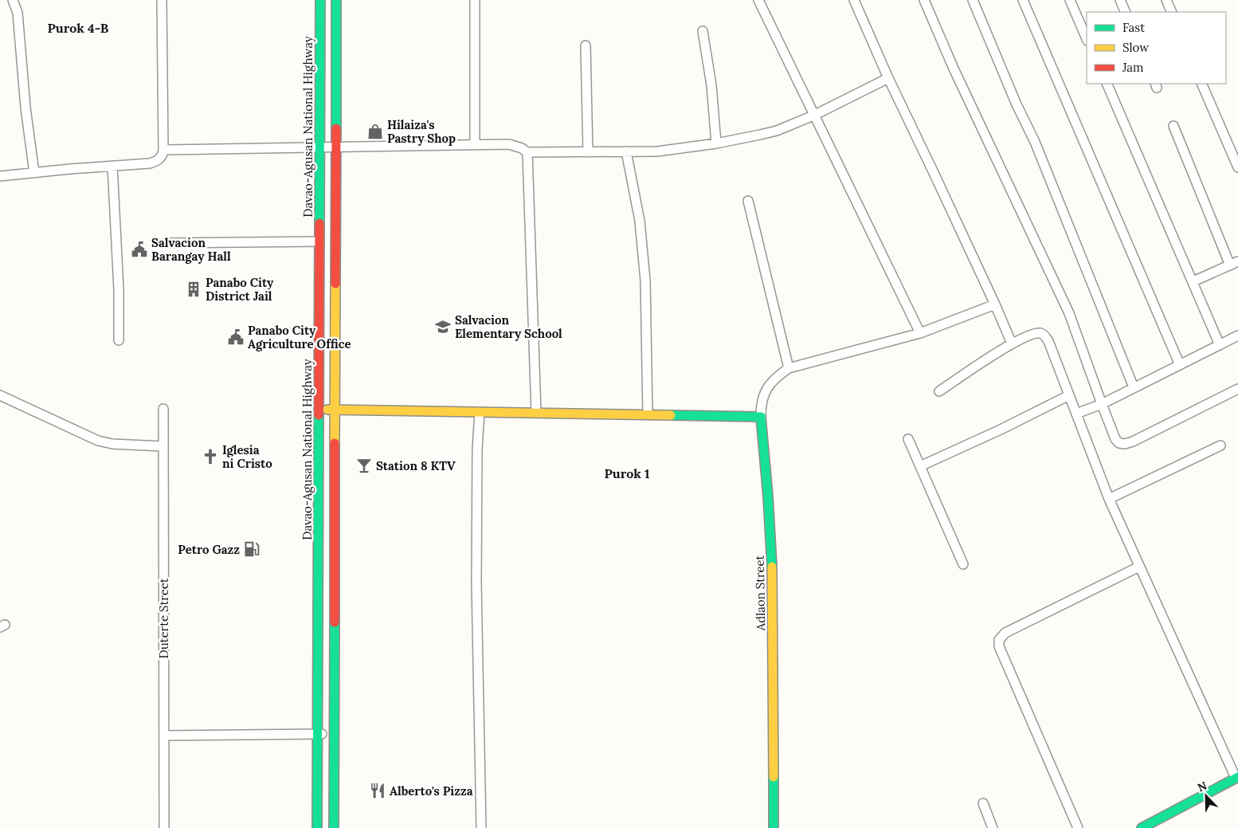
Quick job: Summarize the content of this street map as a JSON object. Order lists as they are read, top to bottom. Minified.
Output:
{"streets":{"main road":["Davao-Agusan National Highway","Adlaon Street"],"street":["Duterte Street"]},"districts":["Purok 4-B","Purok 1"],"places":{"shop":["Hilaiza's Pastry Shop"],"public building":["Salvacion Barangay Hall","Panabo City Agriculture Office"],"building":["Panabo City District Jail"],"school or university":["Salvacion Elementary School"],"church":["Iglesia ni Cristo"],"bar":["Station 8 KTV"],"fuel station":["Petro Gazz"],"restaurant":["Alberto's Pizza"]},"legend":["Fast","Slow","Jam"],"north":"top left"}
